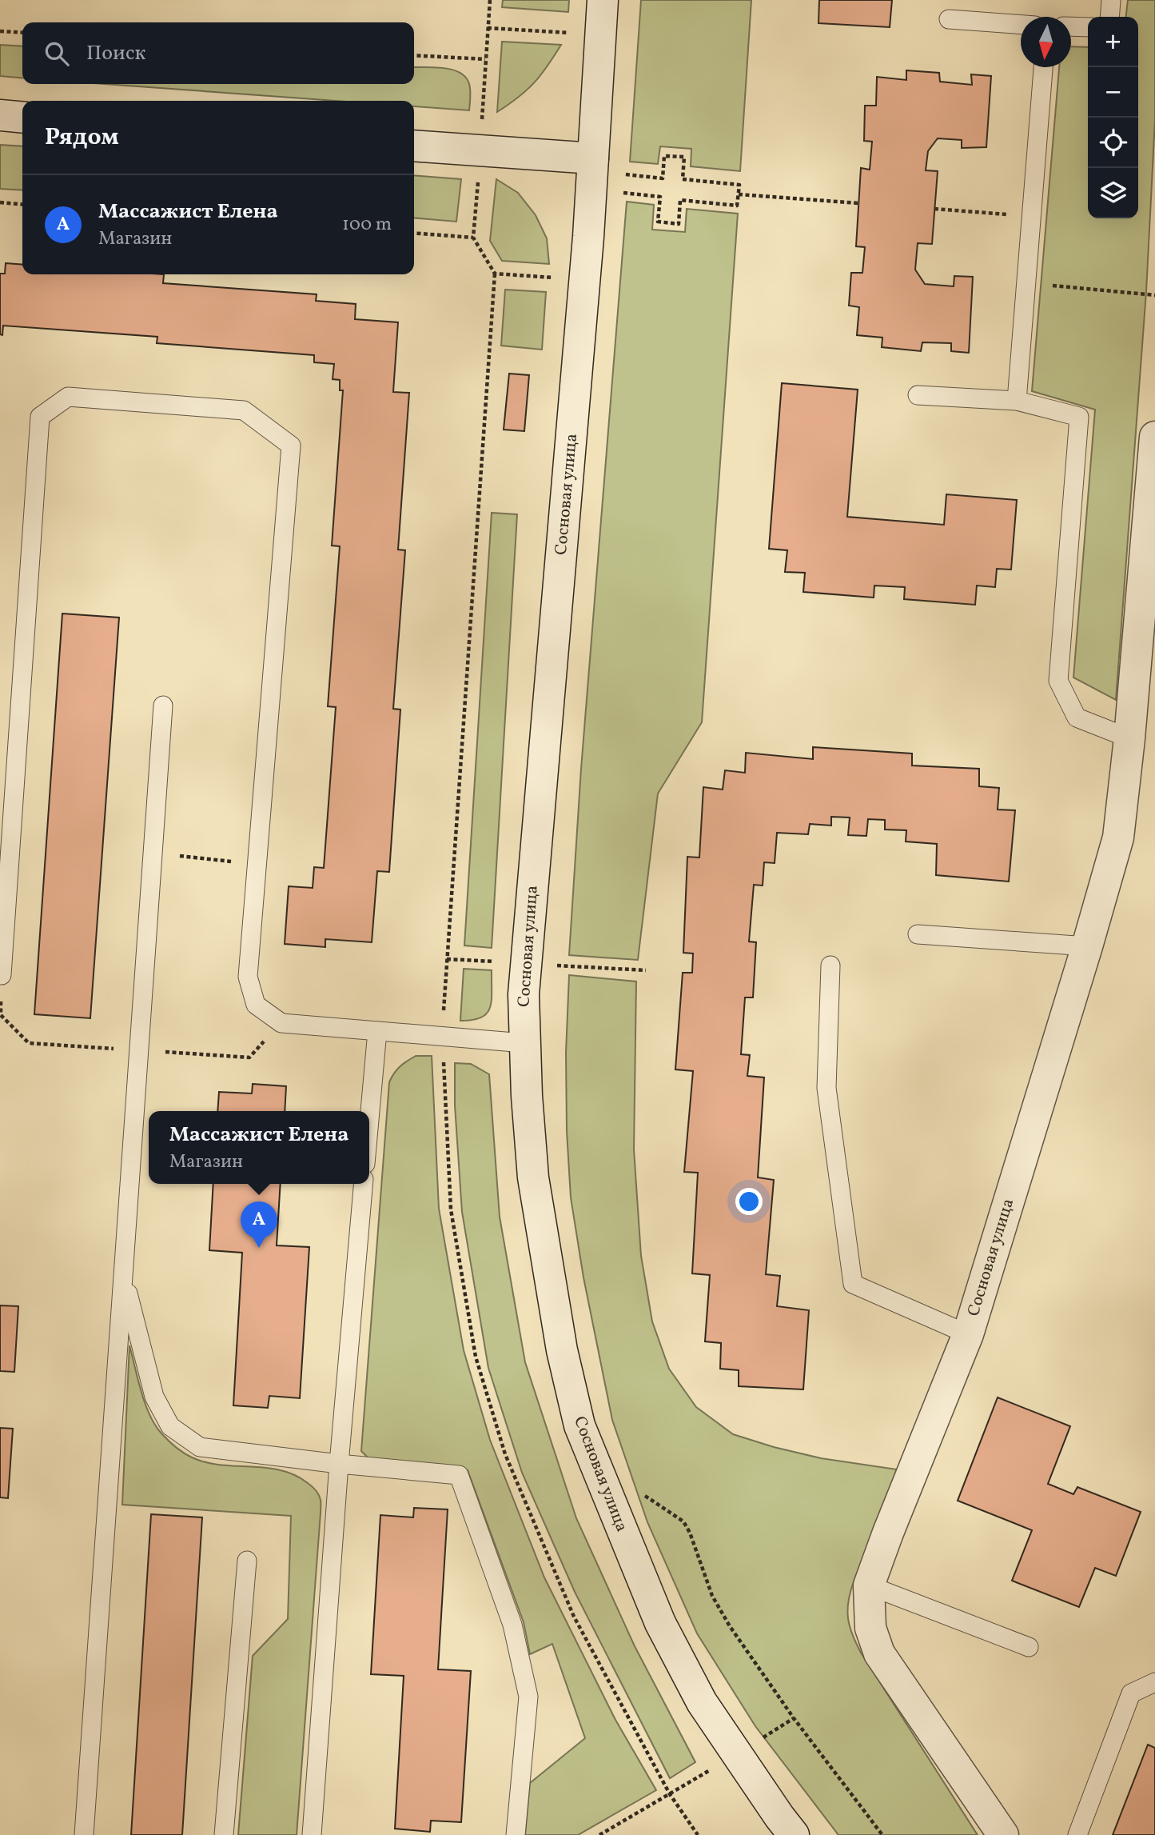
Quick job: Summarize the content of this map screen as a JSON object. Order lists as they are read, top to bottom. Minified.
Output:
{"streets":{"street":["Сосновая улица"]},"north":"bottom","page":{"map_buttons":["+","−"],"search":"Поиск","heading":"Рядом","list":[{"mark":"A","name":"Массажист Елена","note":"Магазин","value":"100 m"}],"popup":["Массажист Елена","Магазин"],"pins":"A"}}
